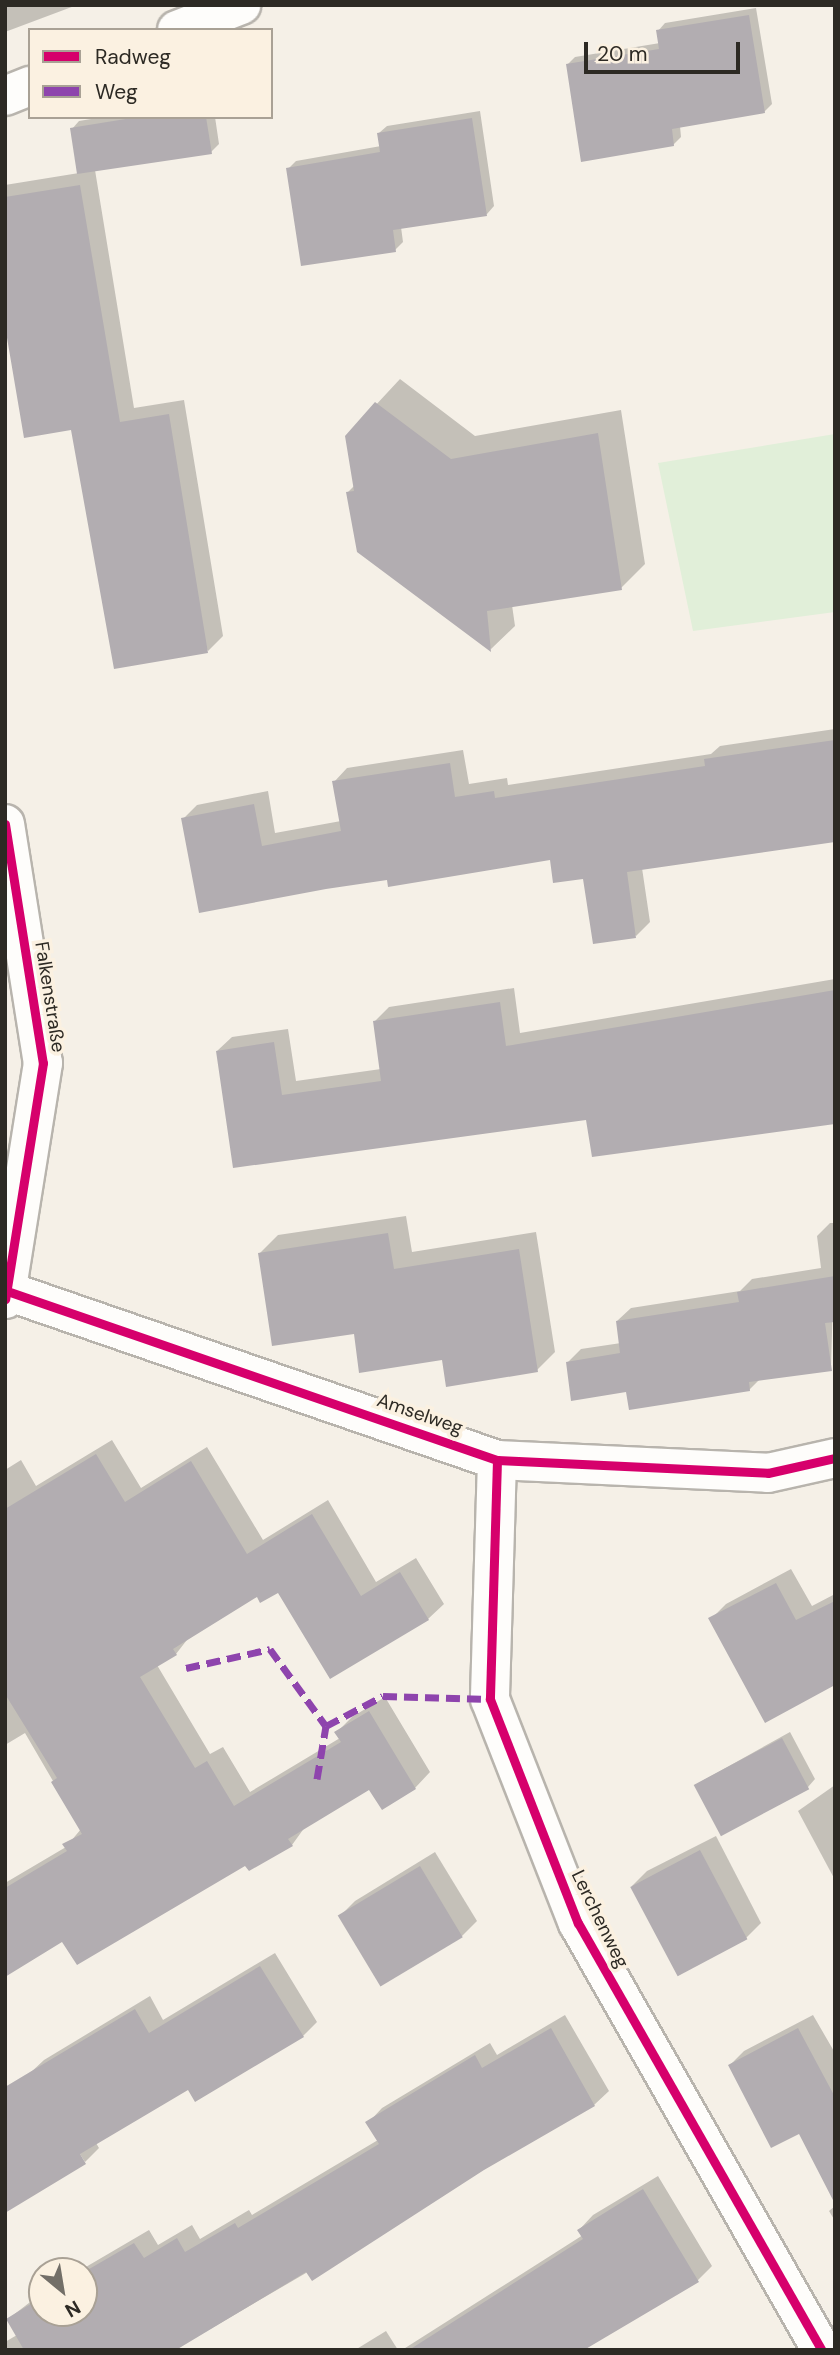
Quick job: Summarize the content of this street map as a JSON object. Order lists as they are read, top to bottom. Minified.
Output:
{"streets":{"street":["Falkenstraße","Amselweg","Lerchenweg"]},"crossings":[["Falkenstraße","Amselweg"],["Amselweg","Lerchenweg"]],"legend":["Radweg","Weg"],"scale_bar":"20 m","north":"bottom right"}
